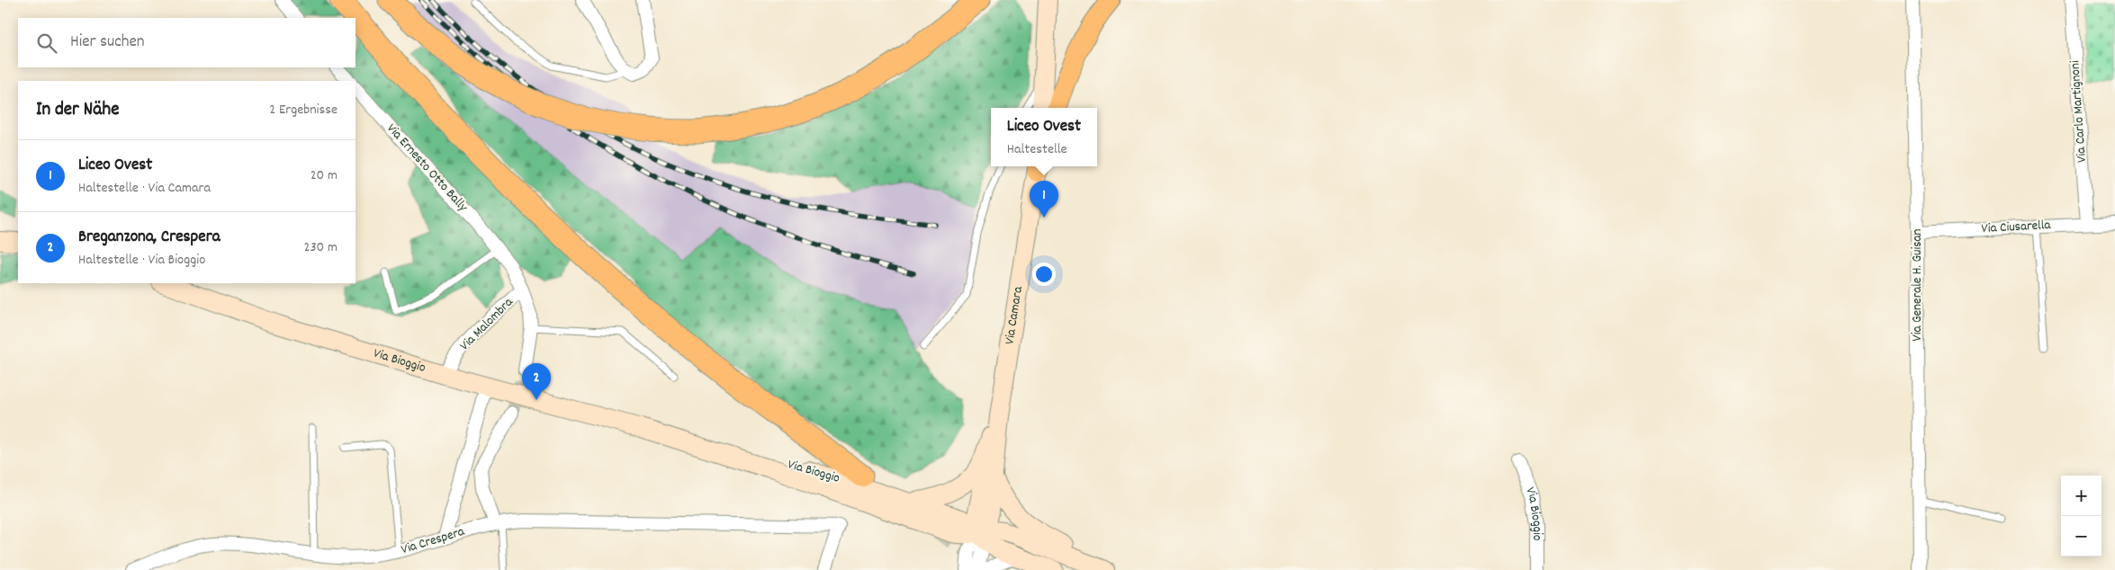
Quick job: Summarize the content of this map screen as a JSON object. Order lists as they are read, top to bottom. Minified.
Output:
{"streets":{"main road":["Via Camara","Via Bioggio"],"street":["Via Carlo Martignoni","Via Ernesto Otto Bally","Via Ciusarella","Via Generale H. Guisan","Via Malombra","Via Crespera"]},"crossings":[["Via Carlo Martignoni","Via Ciusarella"],["Via Ernesto Otto Bally","Via Malombra"],["Via Ciusarella","Via Generale H. Guisan"],["Via Camara","Via Bioggio"],["Via Malombra","Via Bioggio"]],"page":{"search":"Hier suchen","heading":["In der Nähe","2 Ergebnisse"],"popup":["Liceo Ovest","Haltestelle"],"list":[{"mark":"1","name":"Liceo Ovest","note":"Haltestelle · Via Camara","value":"20 m"},{"mark":"2","name":"Breganzona, Crespera","note":"Haltestelle · Via Bioggio","value":"230 m"}],"pins":["1","2"],"map_buttons":["+","−"]}}
